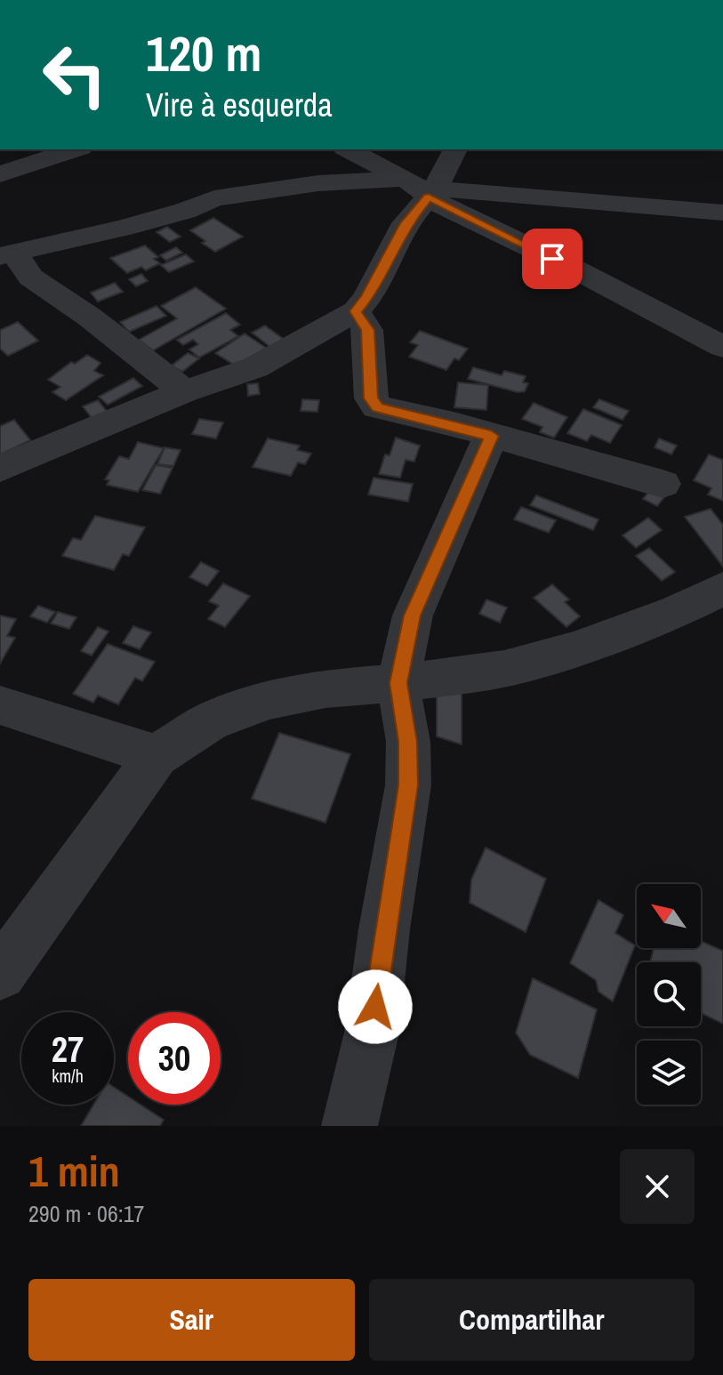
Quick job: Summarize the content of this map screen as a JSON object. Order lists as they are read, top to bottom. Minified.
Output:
{"north":"top left","page":{"turn":["120 m","Vire à esquerda"],"speed":"27 km/h","limit":"30","heading":["1 min","290 m · 06:17"],"buttons":["Sair","Compartilhar"]}}
